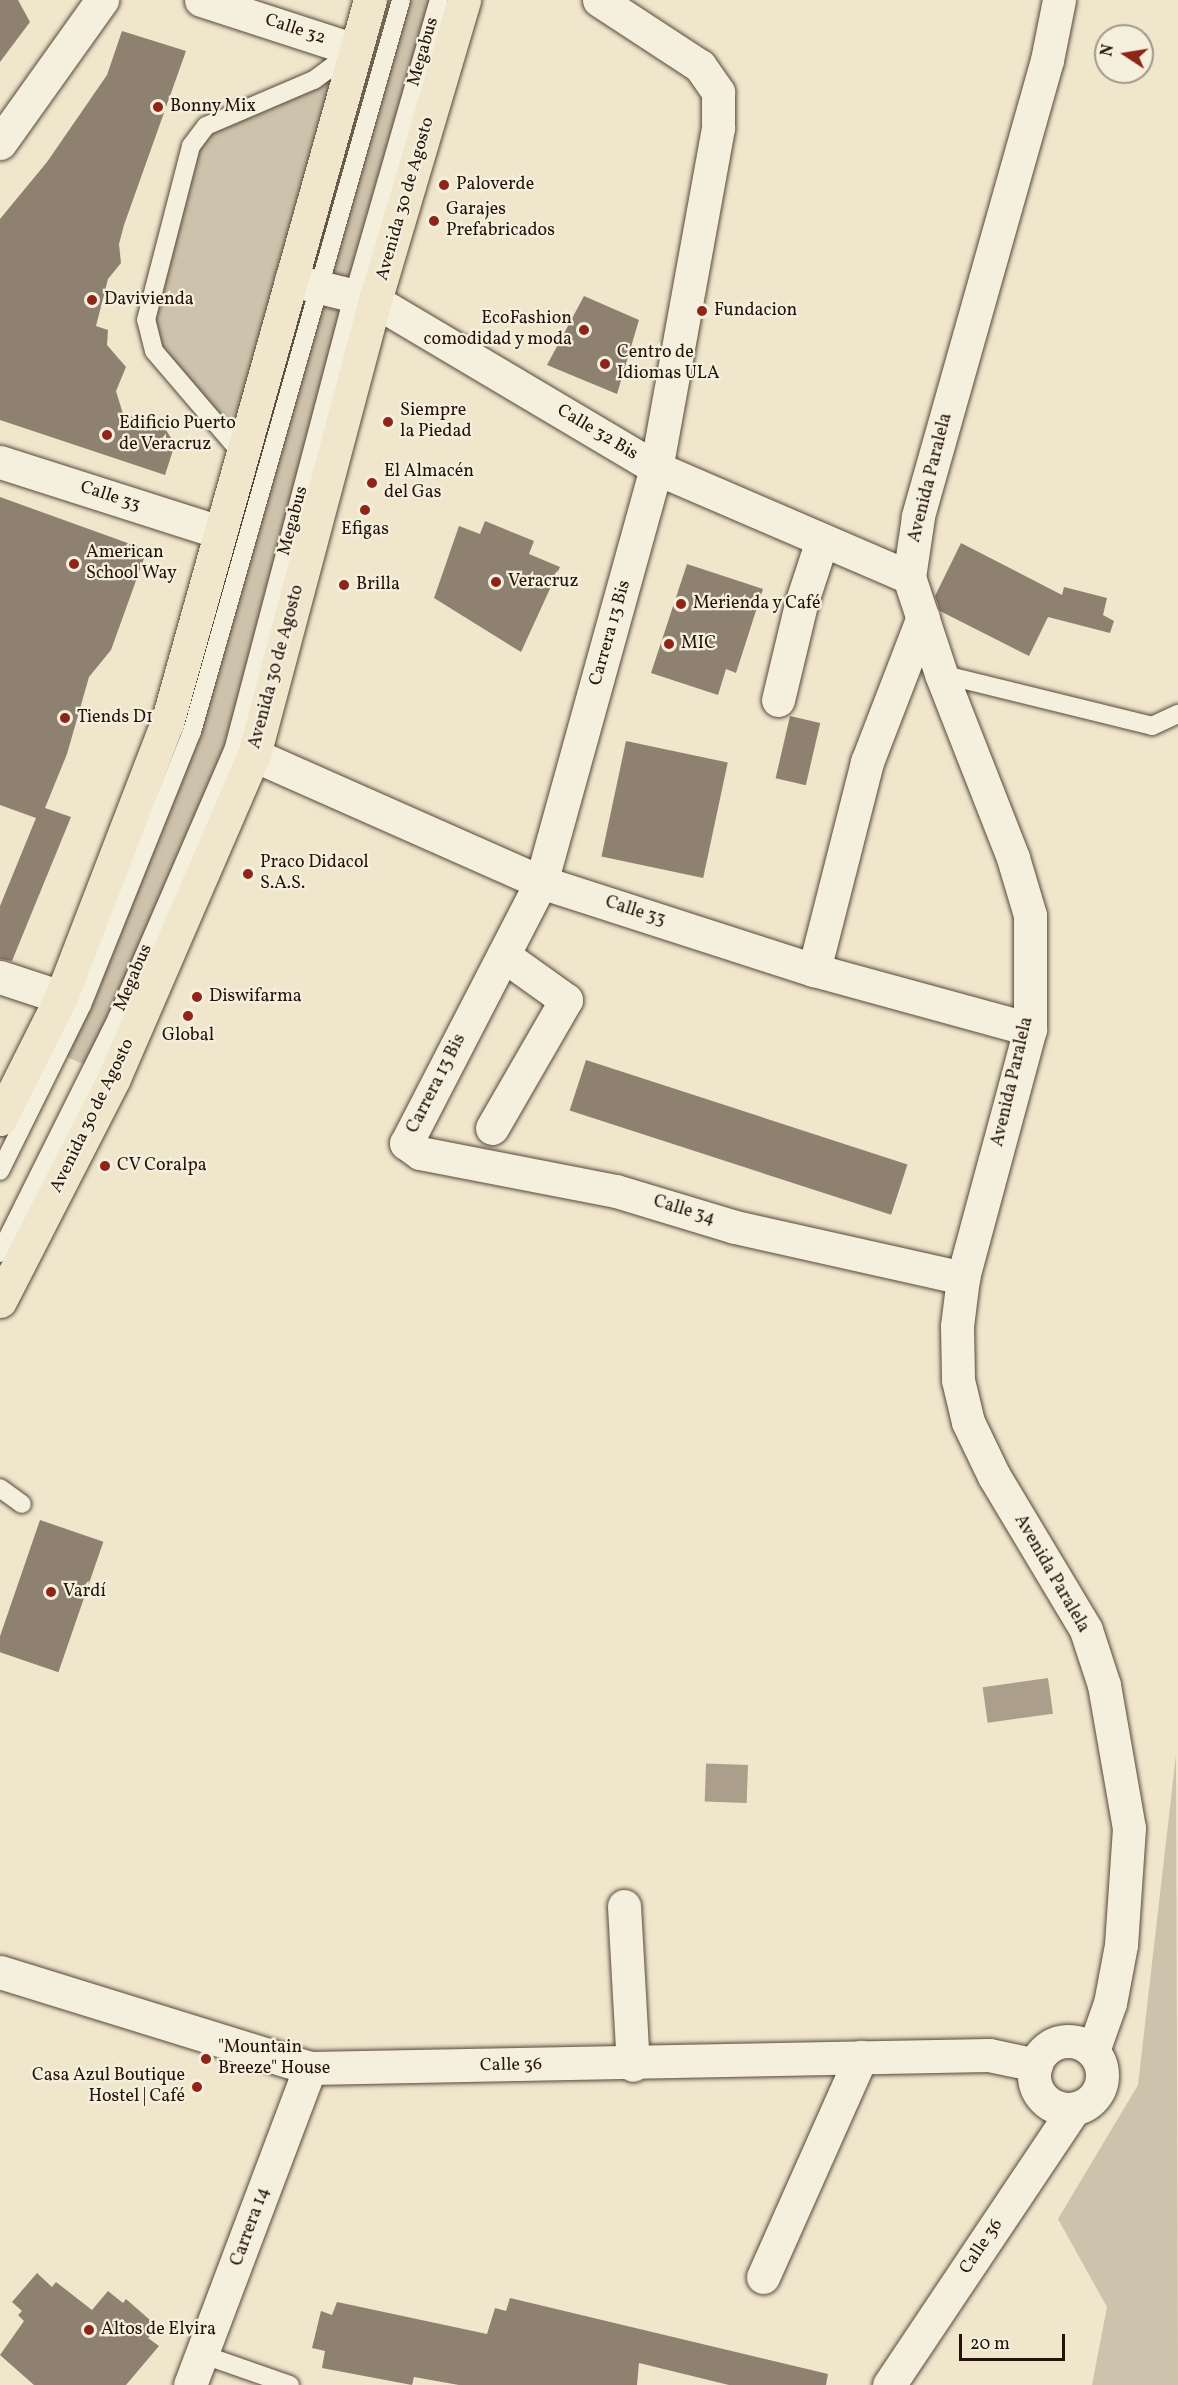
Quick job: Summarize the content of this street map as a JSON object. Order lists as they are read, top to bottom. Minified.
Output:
{"streets":{"main road":["Avenida 30 de Agosto"],"street":["Calle 32","Calle 32 Bis","Avenida Paralela","Calle 33","Carrera 13 Bis","Calle 34","Calle 36","Carrera 14"],"lane":["Megabus"]},"crossings":[["Megabus","Avenida 30 de Agosto"],["Megabus","Calle 32 Bis"],["Avenida 30 de Agosto","Calle 32 Bis"],["Avenida 30 de Agosto","Calle 33"],["Calle 32 Bis","Avenida Paralela"],["Calle 32 Bis","Carrera 13 Bis"],["Avenida Paralela","Calle 33"],["Avenida Paralela","Calle 34"],["Avenida Paralela","Calle 36"],["Calle 33","Carrera 13 Bis"],["Carrera 13 Bis","Calle 34"],["Calle 36","Carrera 14"]],"places":["Bonny Mix","Paloverde","Garajes Prefabricados","Davivienda","Fundacion","EcoFashion comodidad y moda","Centro de Idiomas ULA","Siempre la Piedad","Edificio Puerto de Veracruz","El Almacén del Gas","Efigas","American School Way","Veracruz","Brilla","Merienda y Café","MIC","Tiends D1","Praco Didacol S.A.S.","Diswifarma","Global","CV Coralpa","Vardí","\"Mountain Breeze\" House","Casa Azul Boutique Hostel | Café","Altos de Elvira"],"scale_bar":"20 m","north":"left"}
